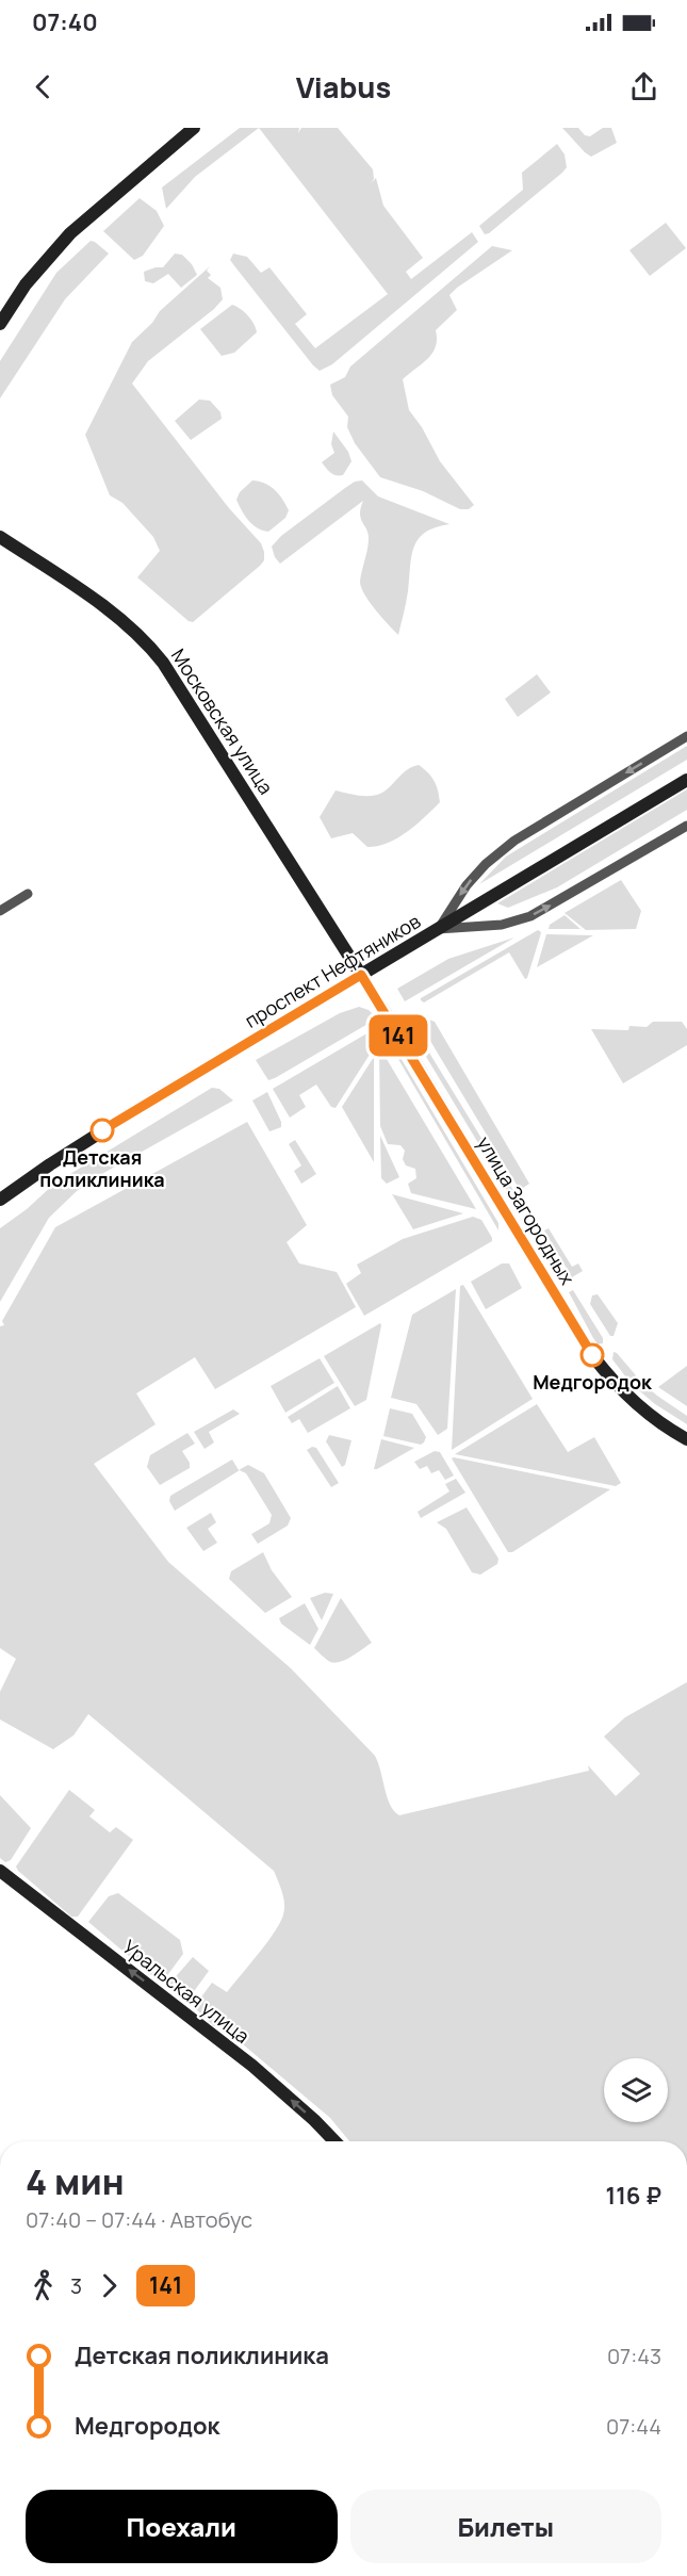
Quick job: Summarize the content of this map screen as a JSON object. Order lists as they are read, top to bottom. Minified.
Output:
{"streets":{"main road":["Московская улица","проспект Нефтяников","улица Загородных","Уральская улица"]},"crossings":[["Московская улица","проспект Нефтяников"],["Московская улица","улица Загородных"],["проспект Нефтяников","улица Загородных"]],"one_way":["Уральская улица"],"places":["Детская поликлиника","Медгородок"],"lines":["bus line 141"],"page":{"status":"07:40","header":"Viabus","on_map":"141","heading":["4 мин","07:40 – 07:44 · Автобус","116 ₽"],"legs":["3","141"],"list":[{"name":"Детская поликлиника","value":"07:43"},{"name":"Медгородок","value":"07:44"}],"buttons":["Поехали","Билеты"]}}
